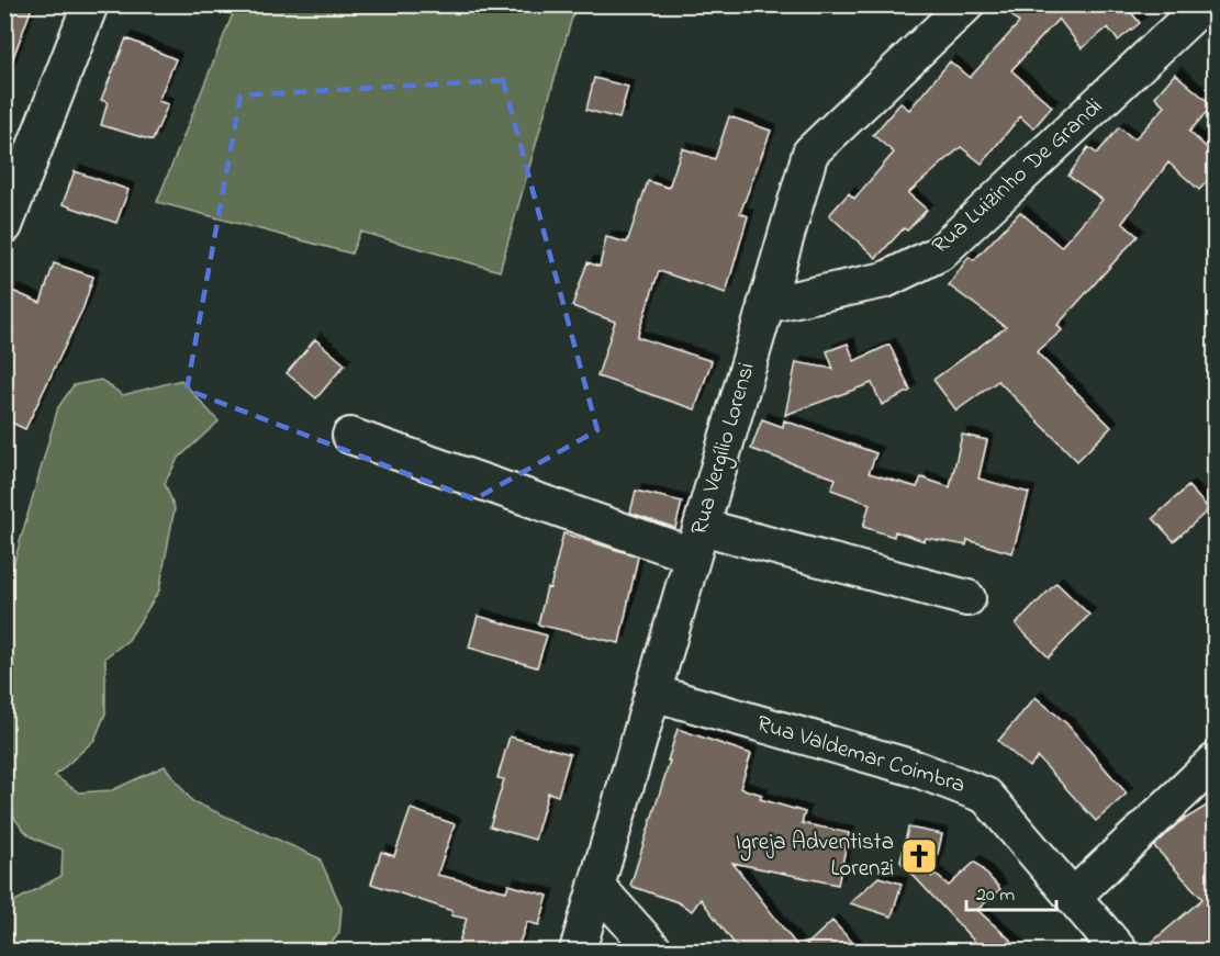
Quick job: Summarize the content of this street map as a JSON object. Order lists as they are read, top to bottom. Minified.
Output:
{"streets":{"street":["Rua Luizinho De Grandi","Rua Vergílio Lorensi","Rua Valdemar Coimbra"]},"crossings":[["Rua Luizinho De Grandi","Rua Vergílio Lorensi"],["Rua Vergílio Lorensi","Rua Valdemar Coimbra"]],"places":{"church":["Igreja Adventista Lorenzi"]},"scale_bar":"20 m"}
